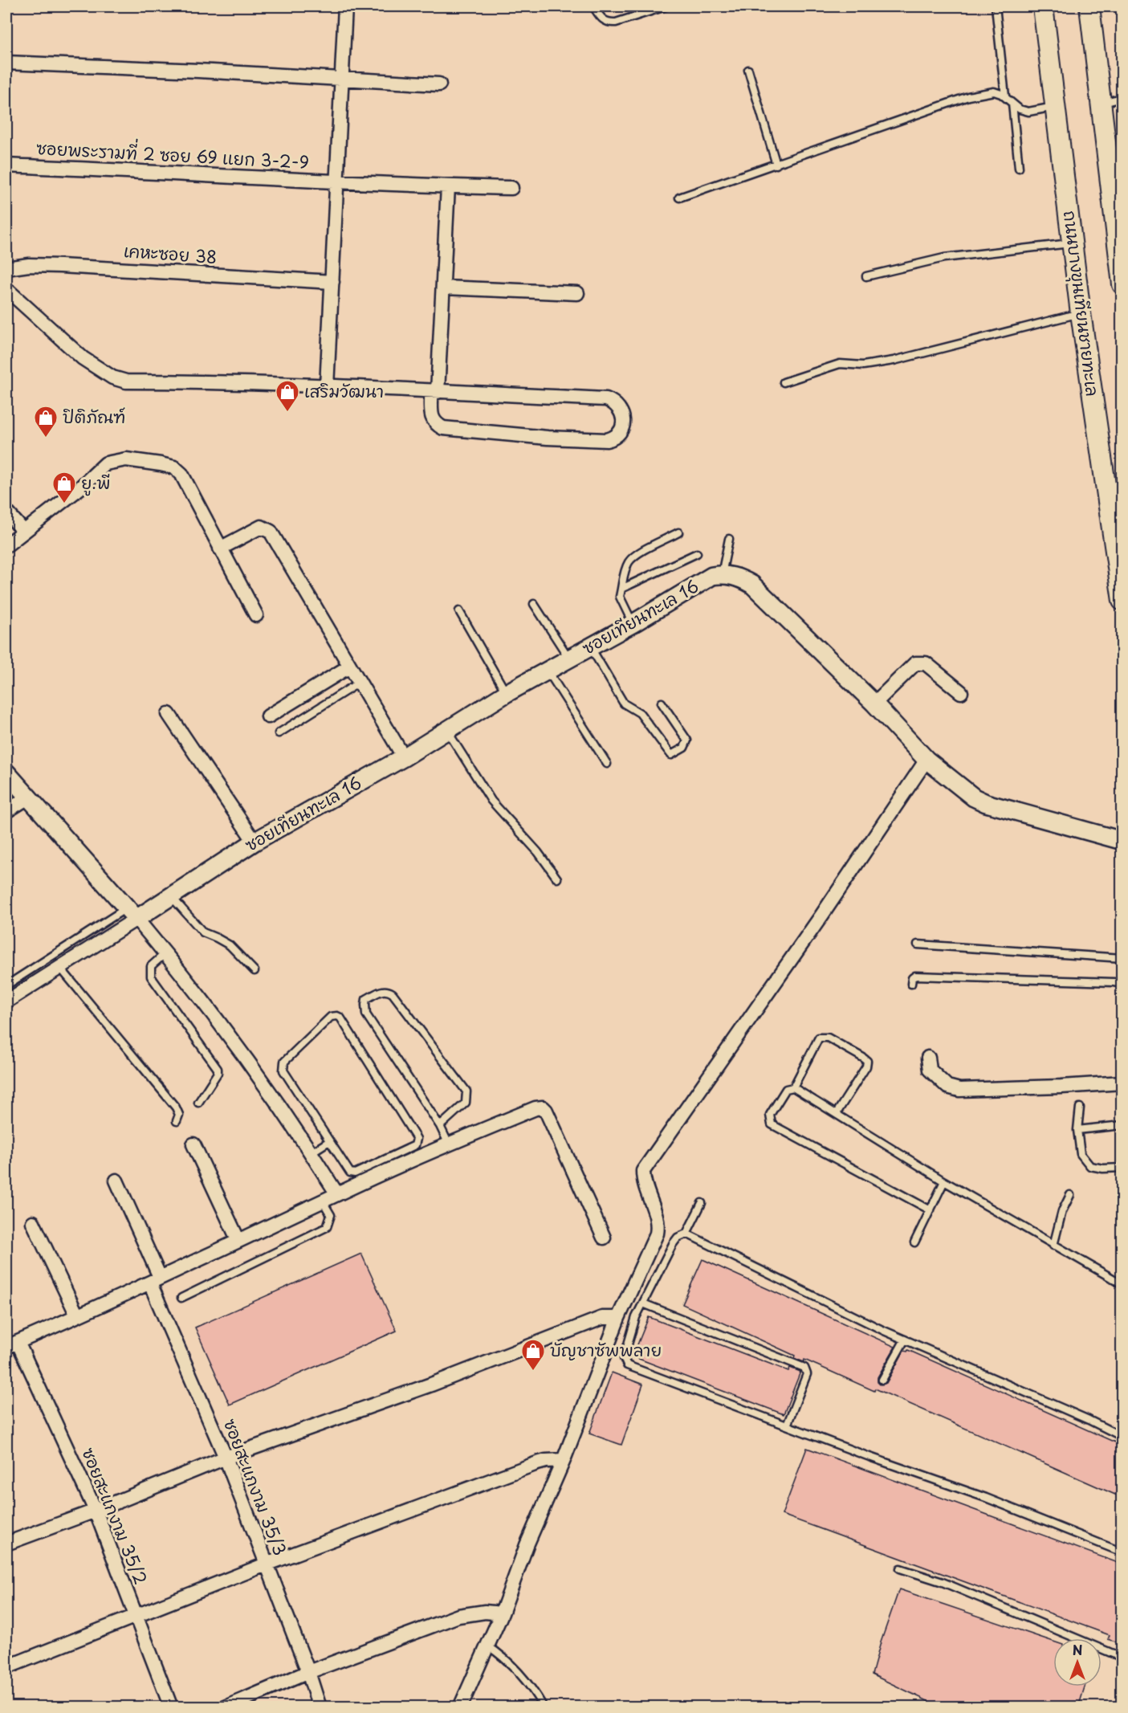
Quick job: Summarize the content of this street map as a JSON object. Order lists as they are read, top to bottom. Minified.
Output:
{"streets":{"main road":["ถนนบางขุนเทียนชายทะเล"],"street":["ซอยพระรามที่ 2 ซอย 69 แยก 3-2-9","เคหะซอย 38","ซอยเทียนทะเล 16","ซอยสะแกงาม 35/3","ซอยสะแกงาม 35/2"]},"places":{"shop":["เสริมวัฒนา","ปิติภัณฑ์","ยู.พี","บัญชาซัพพลาย"]},"north":"top"}
